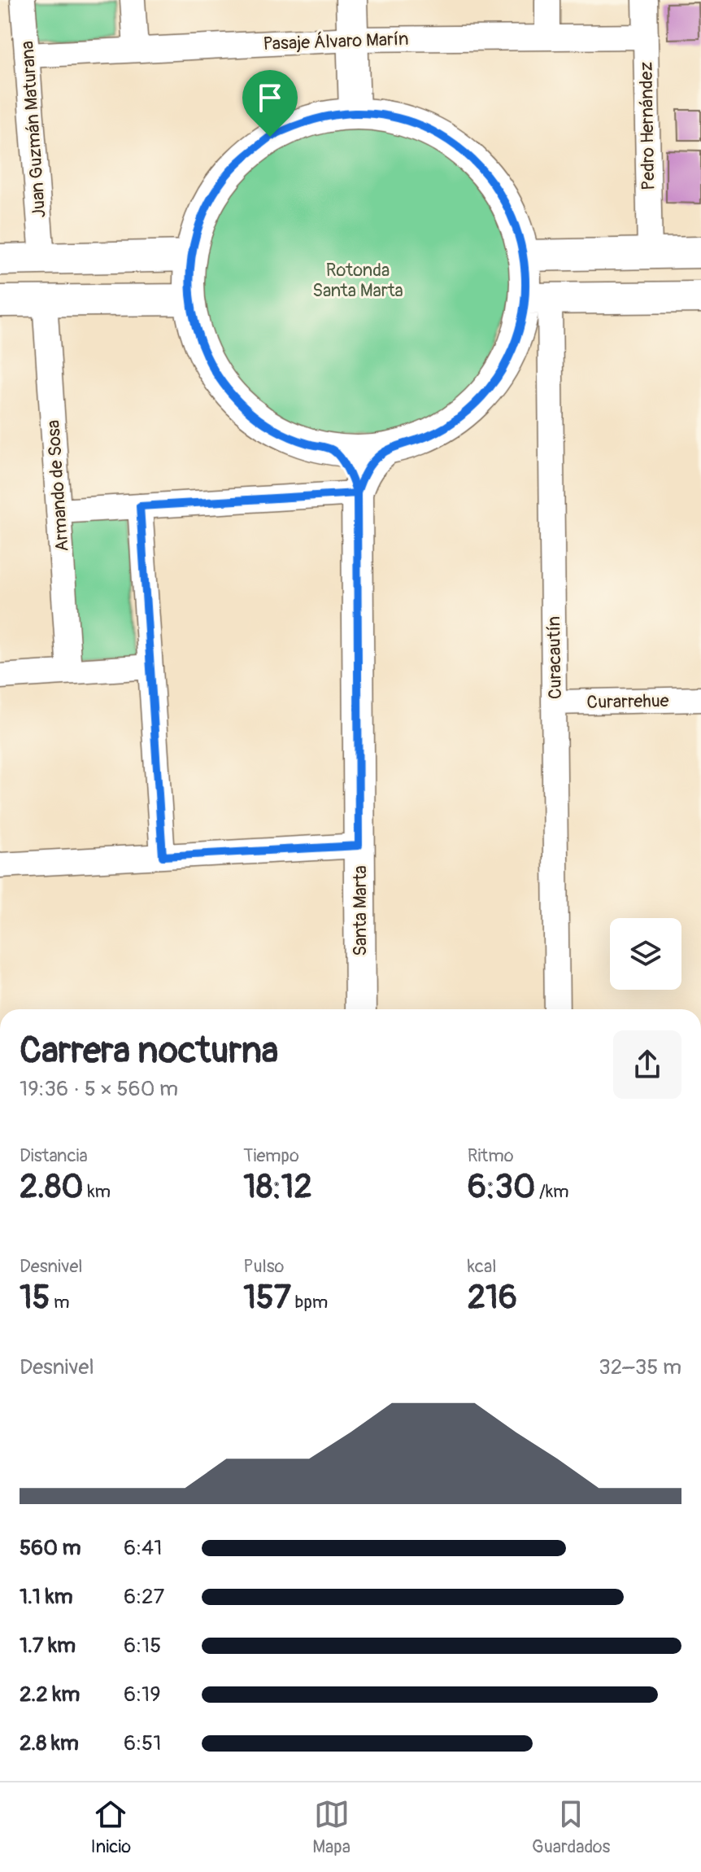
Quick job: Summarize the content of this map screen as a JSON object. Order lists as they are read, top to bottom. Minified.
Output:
{"streets":{"street":["Pasaje Álvaro Marín","Pedro Hernández","Juan Guzmán Maturana","Armando de Sosa","Curacautín","Curarrehue","Santa Marta"]},"crossings":[["Pasaje Álvaro Marín","Pedro Hernández"],["Pasaje Álvaro Marín","Juan Guzmán Maturana"],["Curacautín","Curarrehue"]],"parks":["Rotonda Santa Marta"],"page":{"heading":["Carrera nocturna","19:36 · 5 × 560 m"],"stats":[["Distancia","2.80 km"],["Tiempo","18:12"],["Ritmo","6:30 /km"],["Desnivel","15 m"],["Pulso","157 bpm"],["kcal","216"]],"chart":["Desnivel","32–35 m"],"list":[{"name":"560 m","note":"6:41"},{"name":"1.1 km","note":"6:27"},{"name":"1.7 km","note":"6:15"},{"name":"2.2 km","note":"6:19"},{"name":"2.8 km","note":"6:51"}],"tabs":["Inicio","Mapa","Guardados"]}}
